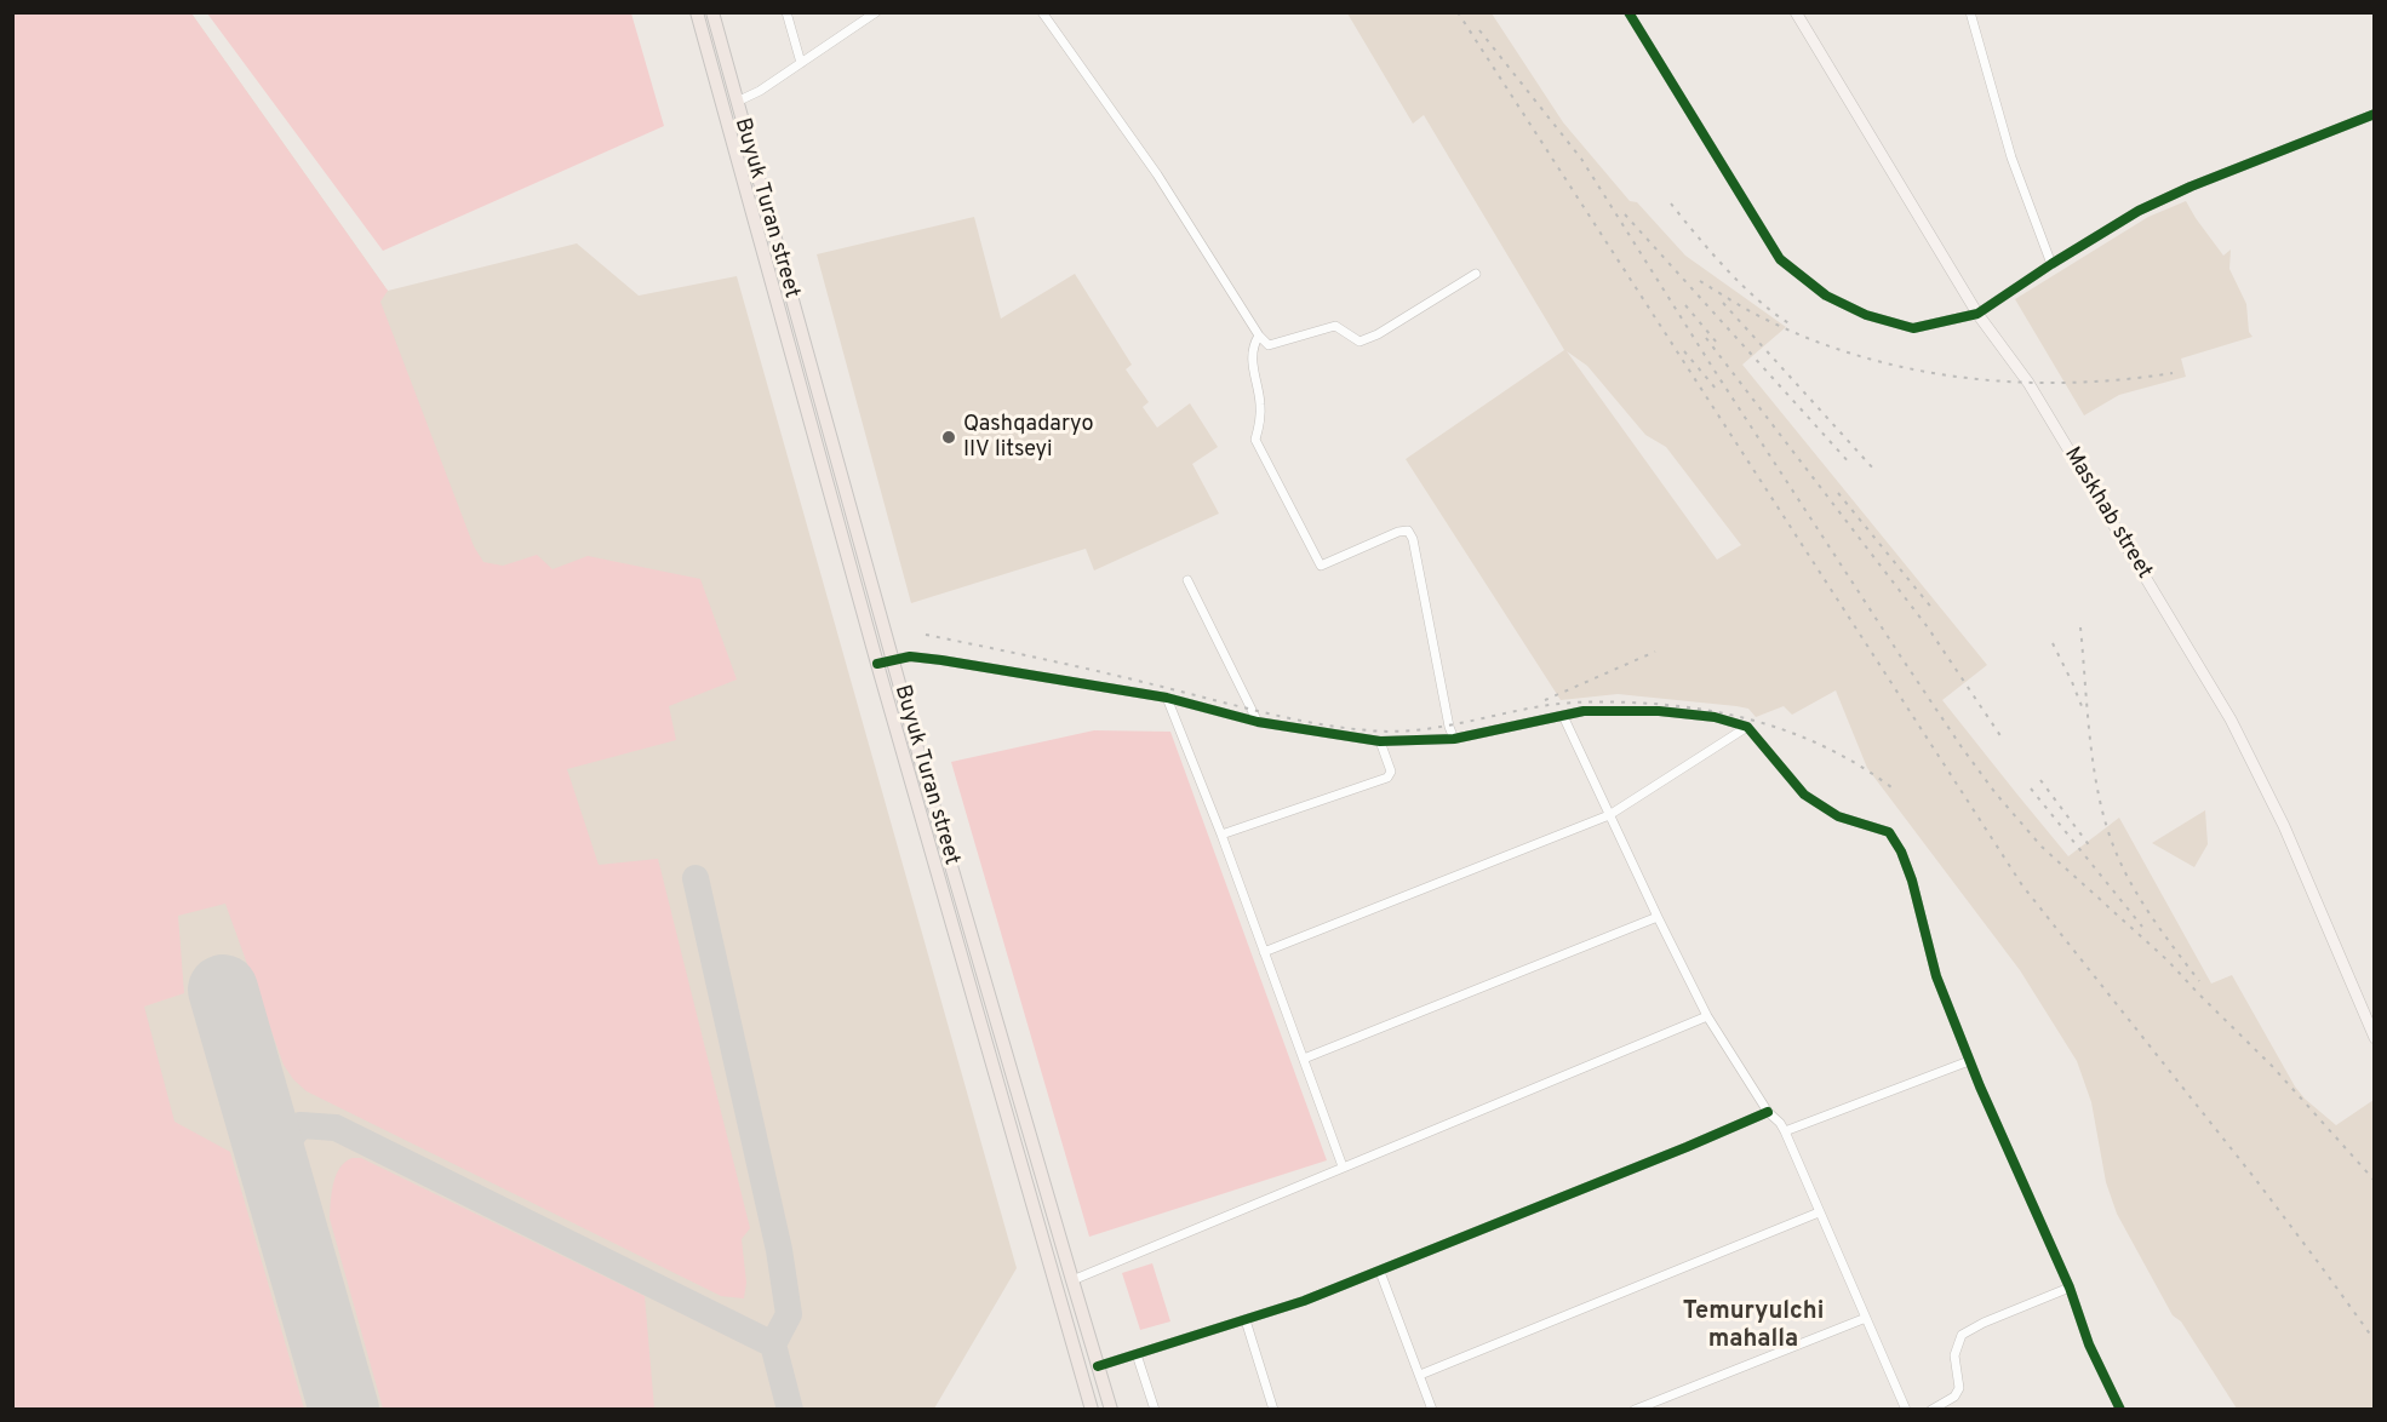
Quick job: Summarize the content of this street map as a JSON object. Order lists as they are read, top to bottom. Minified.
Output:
{"streets":{"main road":["Buyuk Turan street","Maskhab street"]},"districts":["Temuryulchi mahalla"],"places":["Qashqadaryo IIV litseyi"]}
